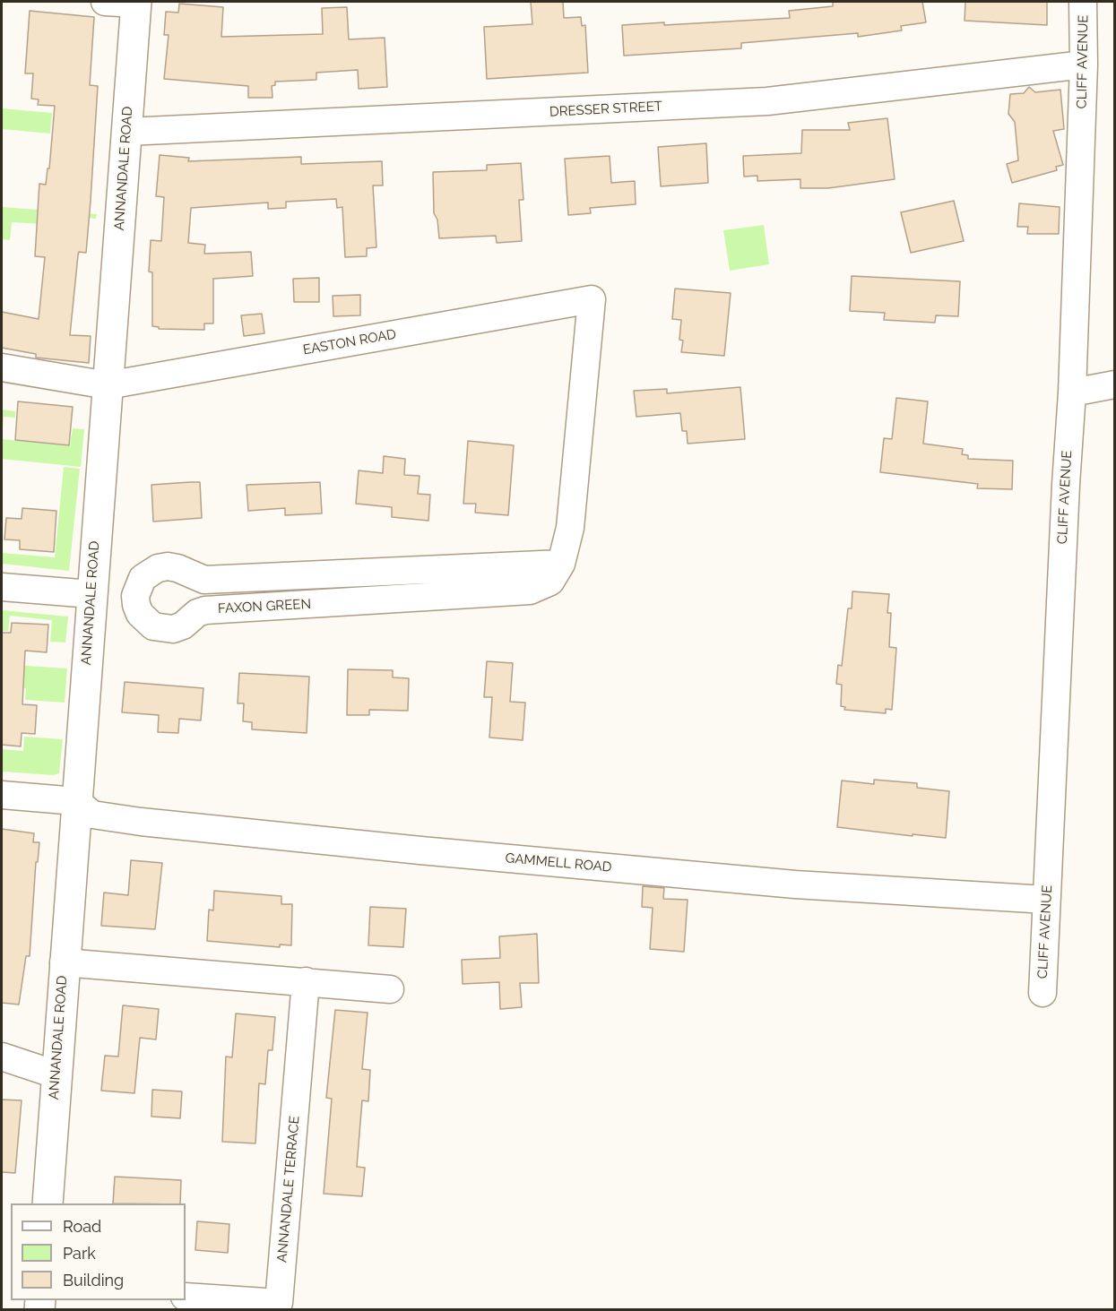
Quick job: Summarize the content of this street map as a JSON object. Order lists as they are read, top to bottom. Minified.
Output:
{"streets":{"street":["CLIFF AVENUE","DRESSER STREET","ANNANDALE ROAD","EASTON ROAD","FAXON GREEN","GAMMELL ROAD","ANNANDALE TERRACE"]},"crossings":[["CLIFF AVENUE","DRESSER STREET"],["CLIFF AVENUE","GAMMELL ROAD"],["DRESSER STREET","ANNANDALE ROAD"],["ANNANDALE ROAD","EASTON ROAD"],["ANNANDALE ROAD","GAMMELL ROAD"],["EASTON ROAD","FAXON GREEN"]],"legend":["Road","Park","Building"]}
